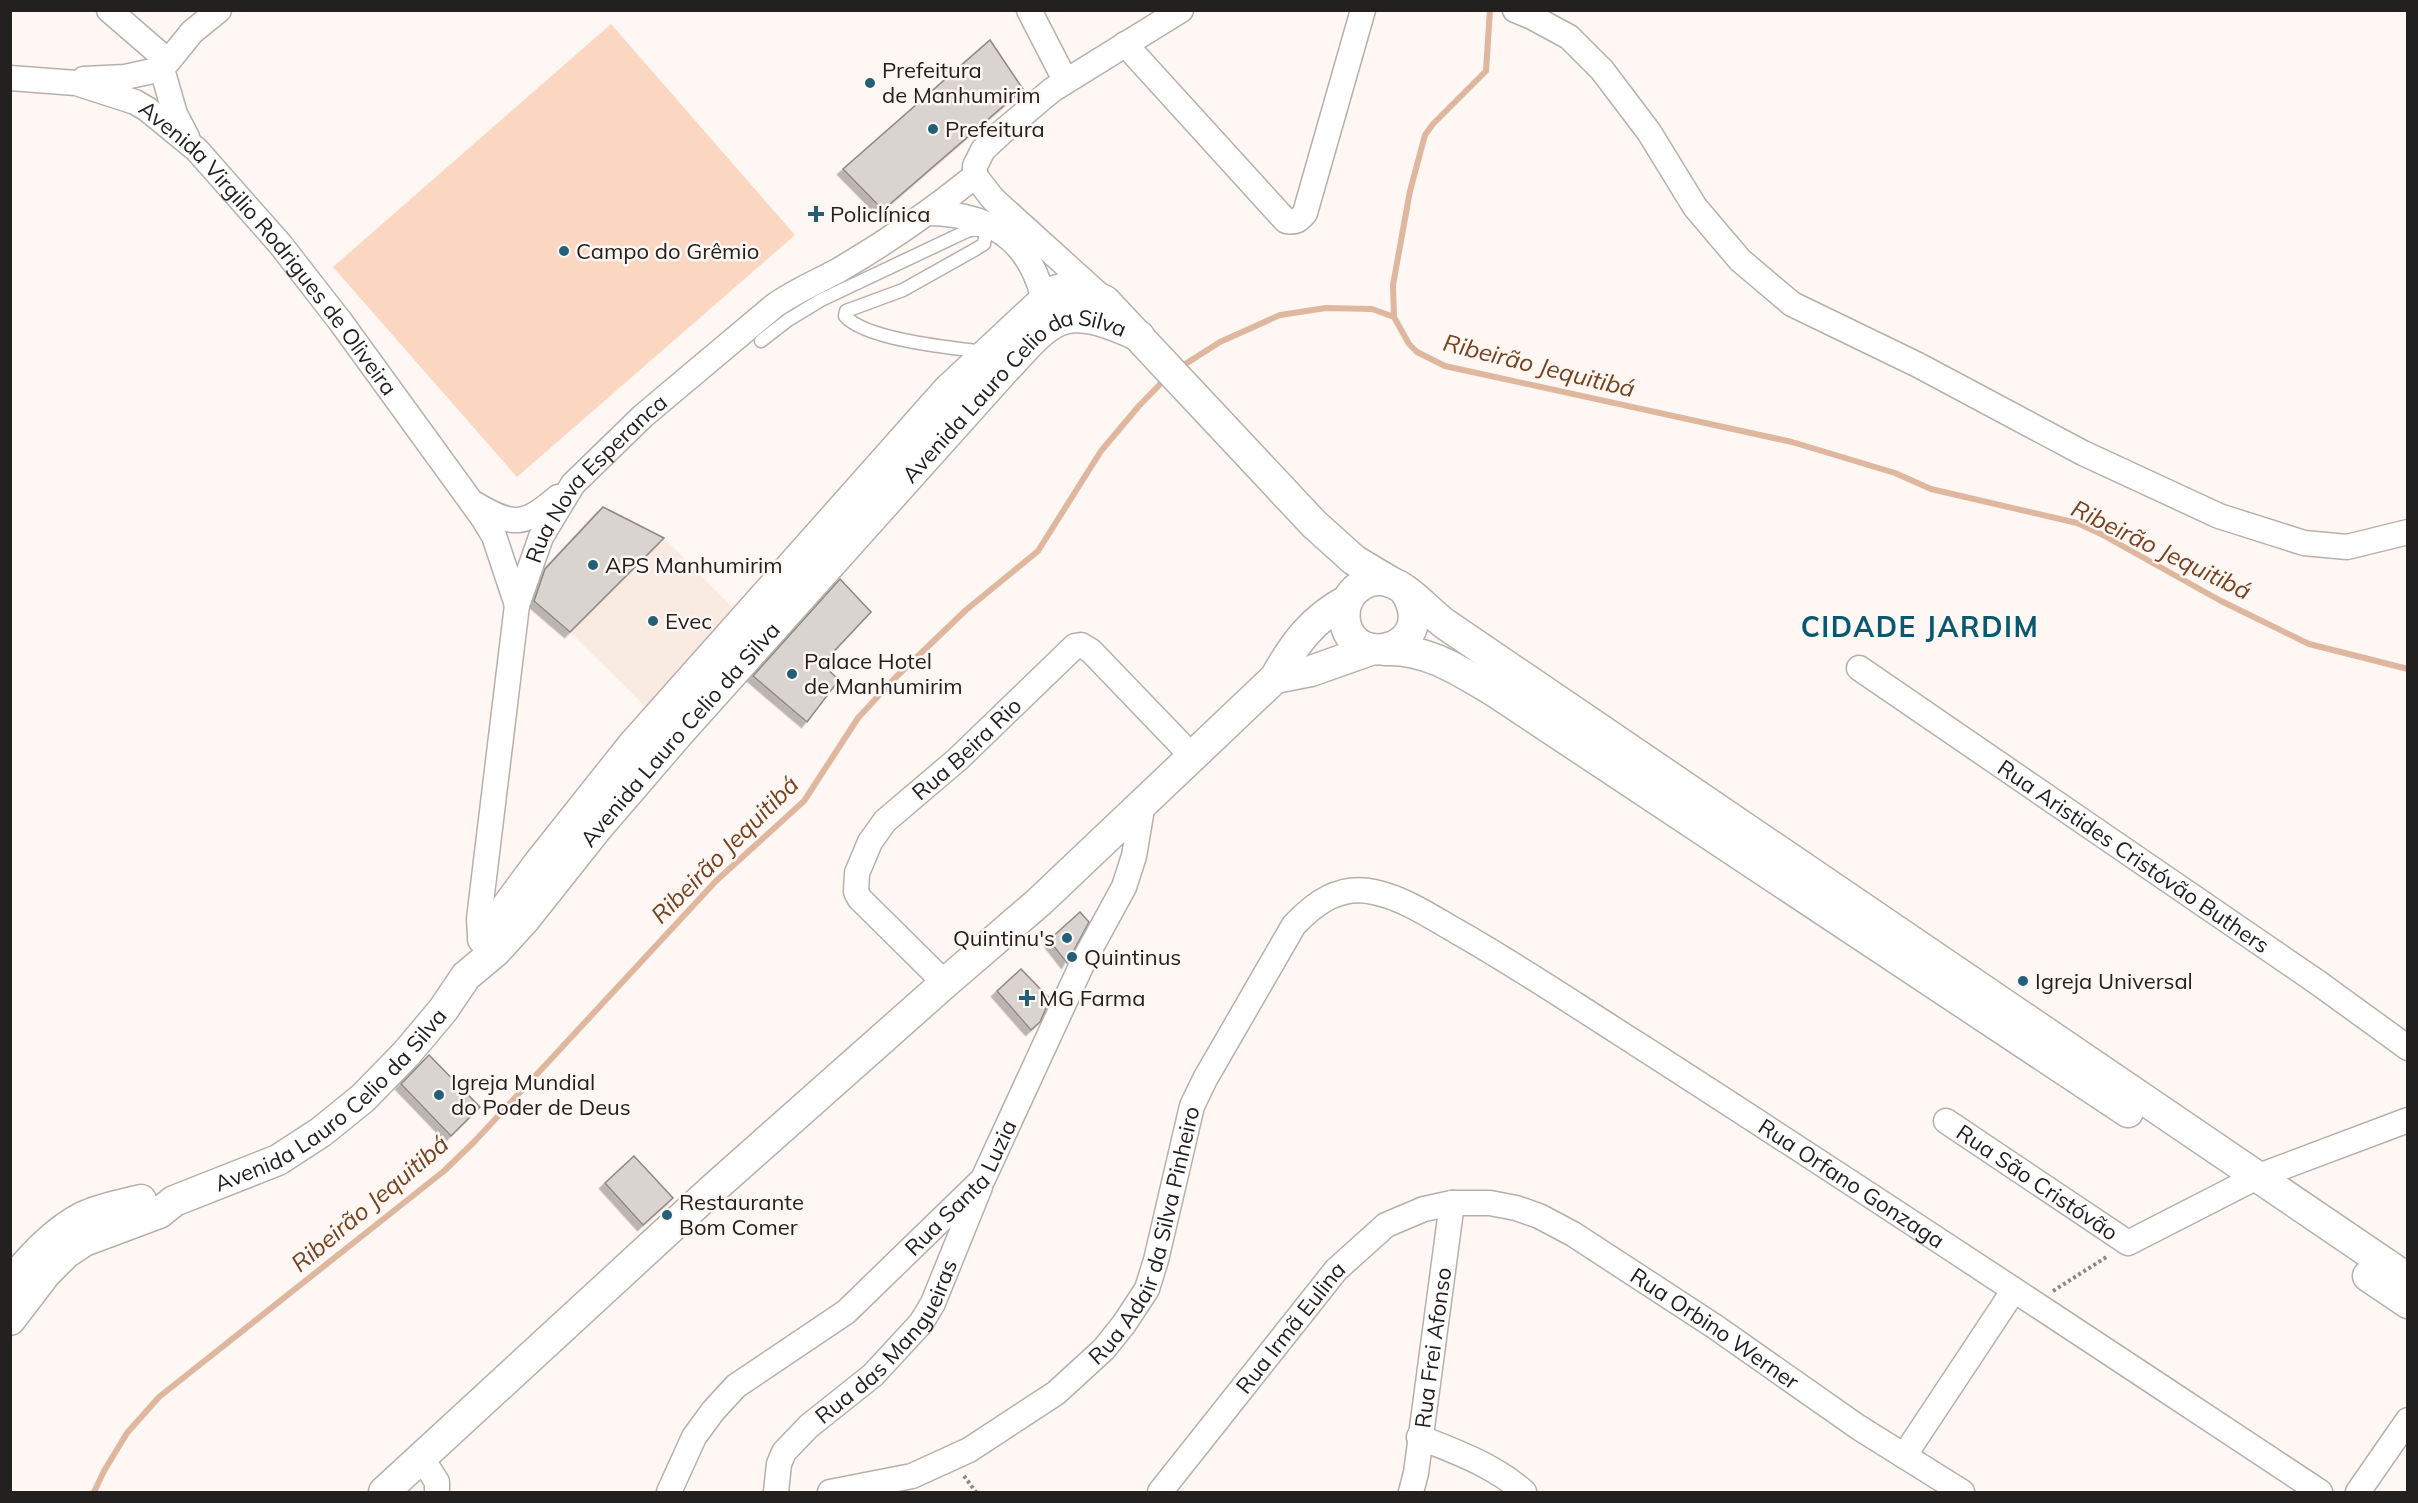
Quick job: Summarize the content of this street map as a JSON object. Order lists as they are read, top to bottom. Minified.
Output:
{"streets":{"street":["Avenida Virgilio Rodrigues de Oliveira","Avenida Lauro Celio da Silva","Rua Nova Esperanca","Rua Beira Rio","Rua Aristides Cristóvão Buthers","Rua São Cristóvão","Rua Orfano Gonzaga","Rua Santa Luzia","Rua Adair da Silva Pinheiro","Rua Irmã Eulina","Rua Orbino Werner","Rua das Mangueiras","Rua Frei Afonso"]},"crossings":[["Avenida Virgilio Rodrigues de Oliveira","Rua Nova Esperanca"],["Avenida Lauro Celio da Silva","Rua Nova Esperanca"],["Rua Orfano Gonzaga","Rua Adair da Silva Pinheiro"],["Rua Santa Luzia","Rua das Mangueiras"],["Rua Irmã Eulina","Rua Orbino Werner"],["Rua Irmã Eulina","Rua Frei Afonso"],["Rua Orbino Werner","Rua Frei Afonso"]],"districts":["CIDADE JARDIM"],"water":["Ribeirão Jequitibá"],"places":{"other":["Prefeitura de Manhumirim","Prefeitura","Campo do Grêmio","APS Manhumirim","Evec","Palace Hotel de Manhumirim","Quintinu's","Quintinus","Igreja Universal","Igreja Mundial do Poder de Deus","Restaurante Bom Comer"],"health":["Policlínica","MG Farma"]}}
